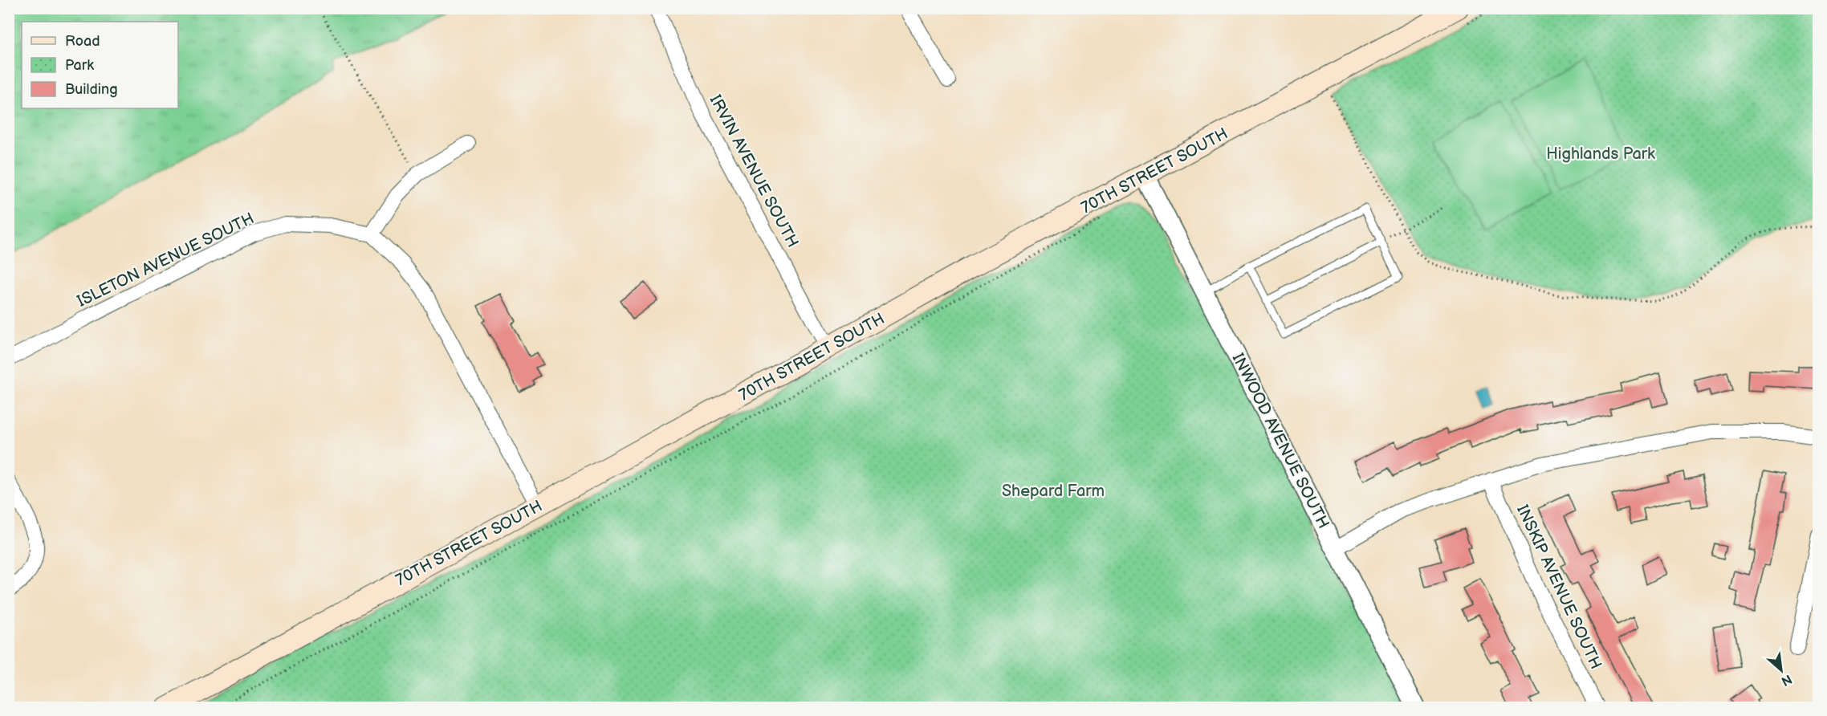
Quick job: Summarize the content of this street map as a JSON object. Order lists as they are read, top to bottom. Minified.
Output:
{"streets":{"main road":["70TH STREET SOUTH"],"street":["IRVIN AVENUE SOUTH","ISLETON AVENUE SOUTH","INWOOD AVENUE SOUTH","INSKIP AVENUE SOUTH"]},"crossings":[["70TH STREET SOUTH","IRVIN AVENUE SOUTH"],["70TH STREET SOUTH","INWOOD AVENUE SOUTH"]],"parks":["Highlands Park","Shepard Farm"],"legend":["Road","Park","Building"],"north":"bottom right"}
